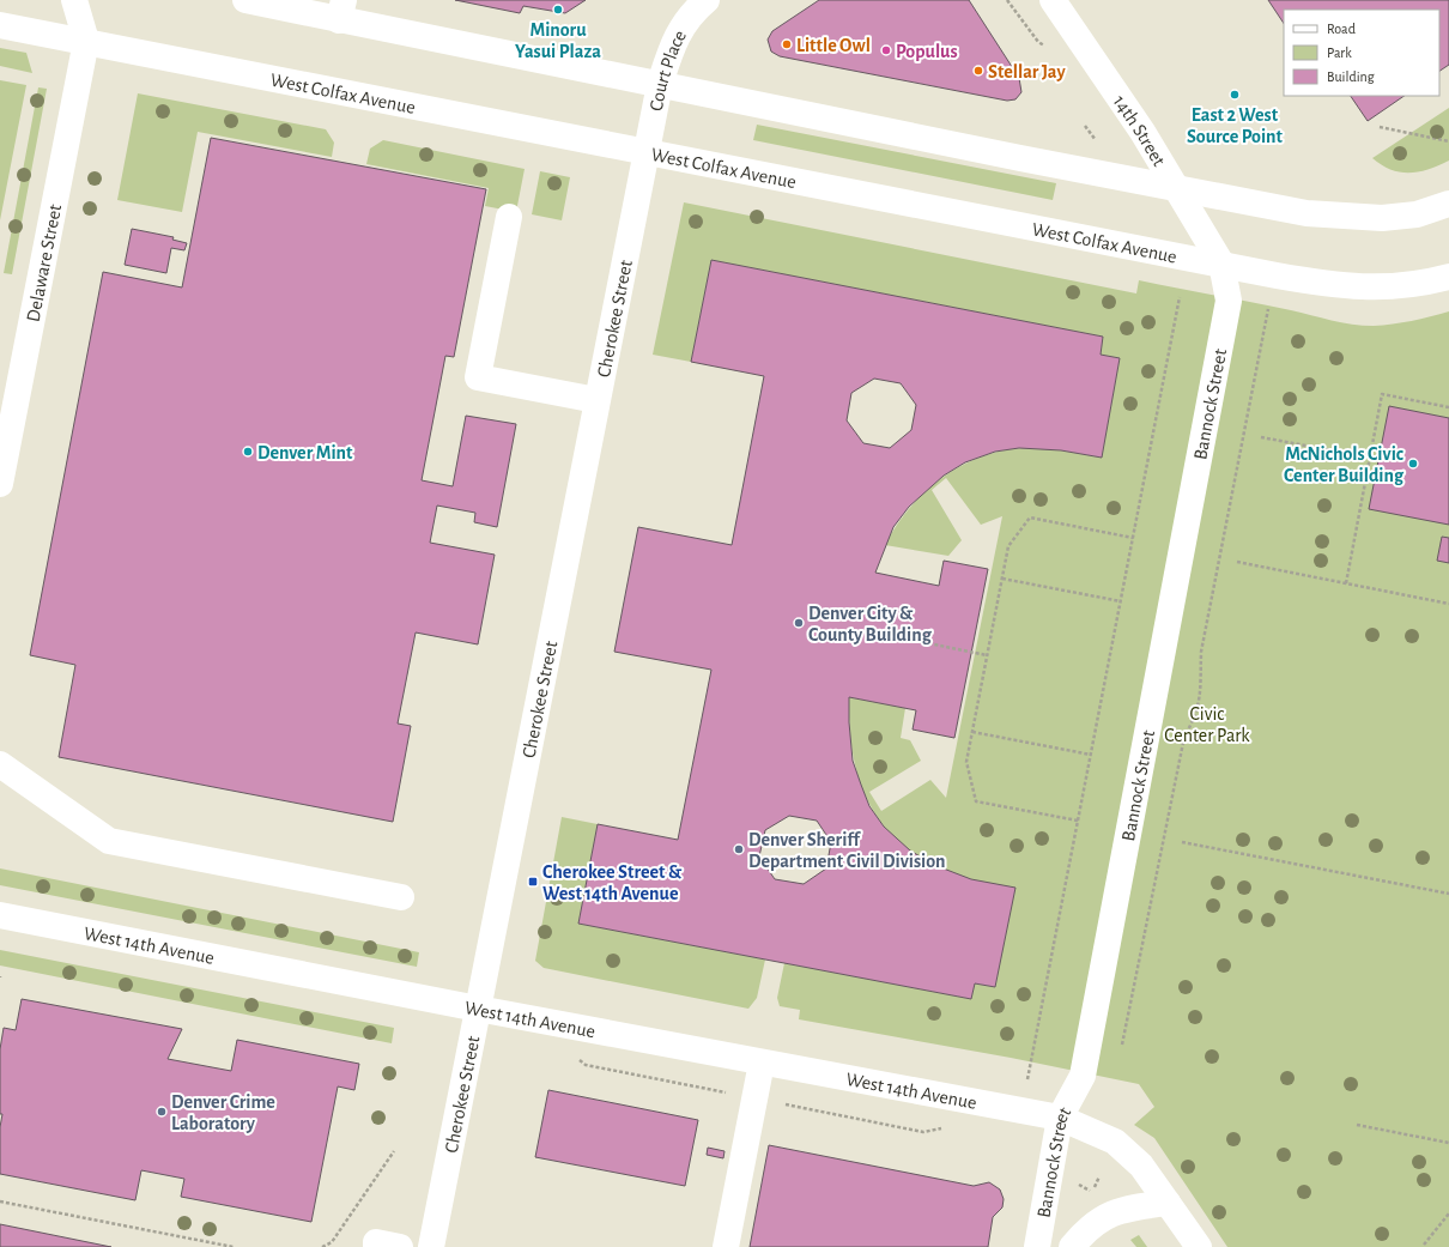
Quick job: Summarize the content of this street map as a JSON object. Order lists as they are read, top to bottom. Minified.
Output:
{"streets":{"main road":["Court Place","West Colfax Avenue","14th Street","Delaware Street","Cherokee Street","Bannock Street","West 14th Avenue"]},"crossings":[["Court Place","West Colfax Avenue"],["Court Place","Cherokee Street"],["West Colfax Avenue","14th Street"],["West Colfax Avenue","Delaware Street"],["West Colfax Avenue","Cherokee Street"],["West Colfax Avenue","Bannock Street"],["14th Street","Bannock Street"],["Cherokee Street","West 14th Avenue"],["Bannock Street","West 14th Avenue"]],"parks":["Civic Center Park"],"places":{"other":["Minoru Yasui Plaza","Little Owl","Populus","Stellar Jay","East 2 West Source Point","Denver Mint","McNichols Civic Center Building","Denver City & County Building","Denver Sheriff Department Civil Division","Denver Crime Laboratory"],"transit":["Cherokee Street & West 14th Avenue"]},"legend":["Road","Park","Building"]}
